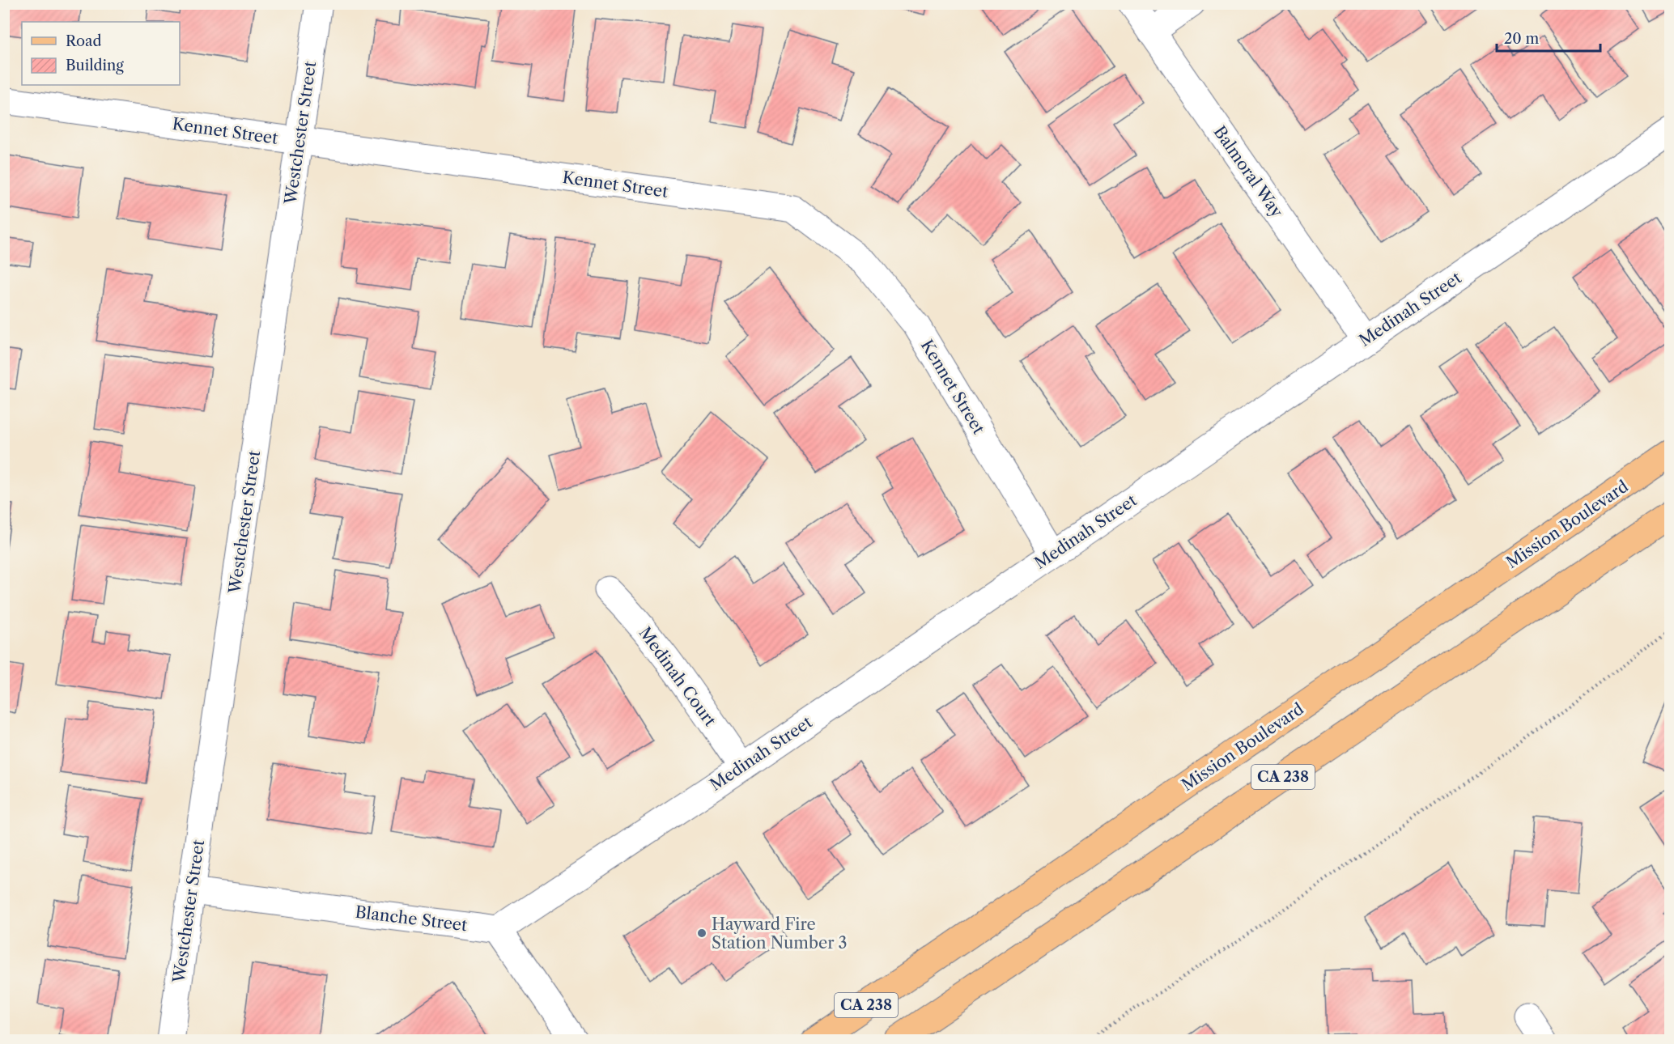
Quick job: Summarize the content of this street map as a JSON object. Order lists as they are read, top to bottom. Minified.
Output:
{"streets":{"main road":["Mission Boulevard","CA 238"],"street":["Kennet Street","Westchester Street","Balmoral Way","Medinah Street","Medinah Court","Blanche Street"]},"crossings":[["Kennet Street","Westchester Street"],["Kennet Street","Medinah Street"],["Westchester Street","Blanche Street"],["Balmoral Way","Medinah Street"],["Medinah Street","Medinah Court"],["Medinah Street","Blanche Street"]],"places":["Hayward Fire Station Number 3"],"legend":["Road","Building"],"scale_bar":"20 m"}
